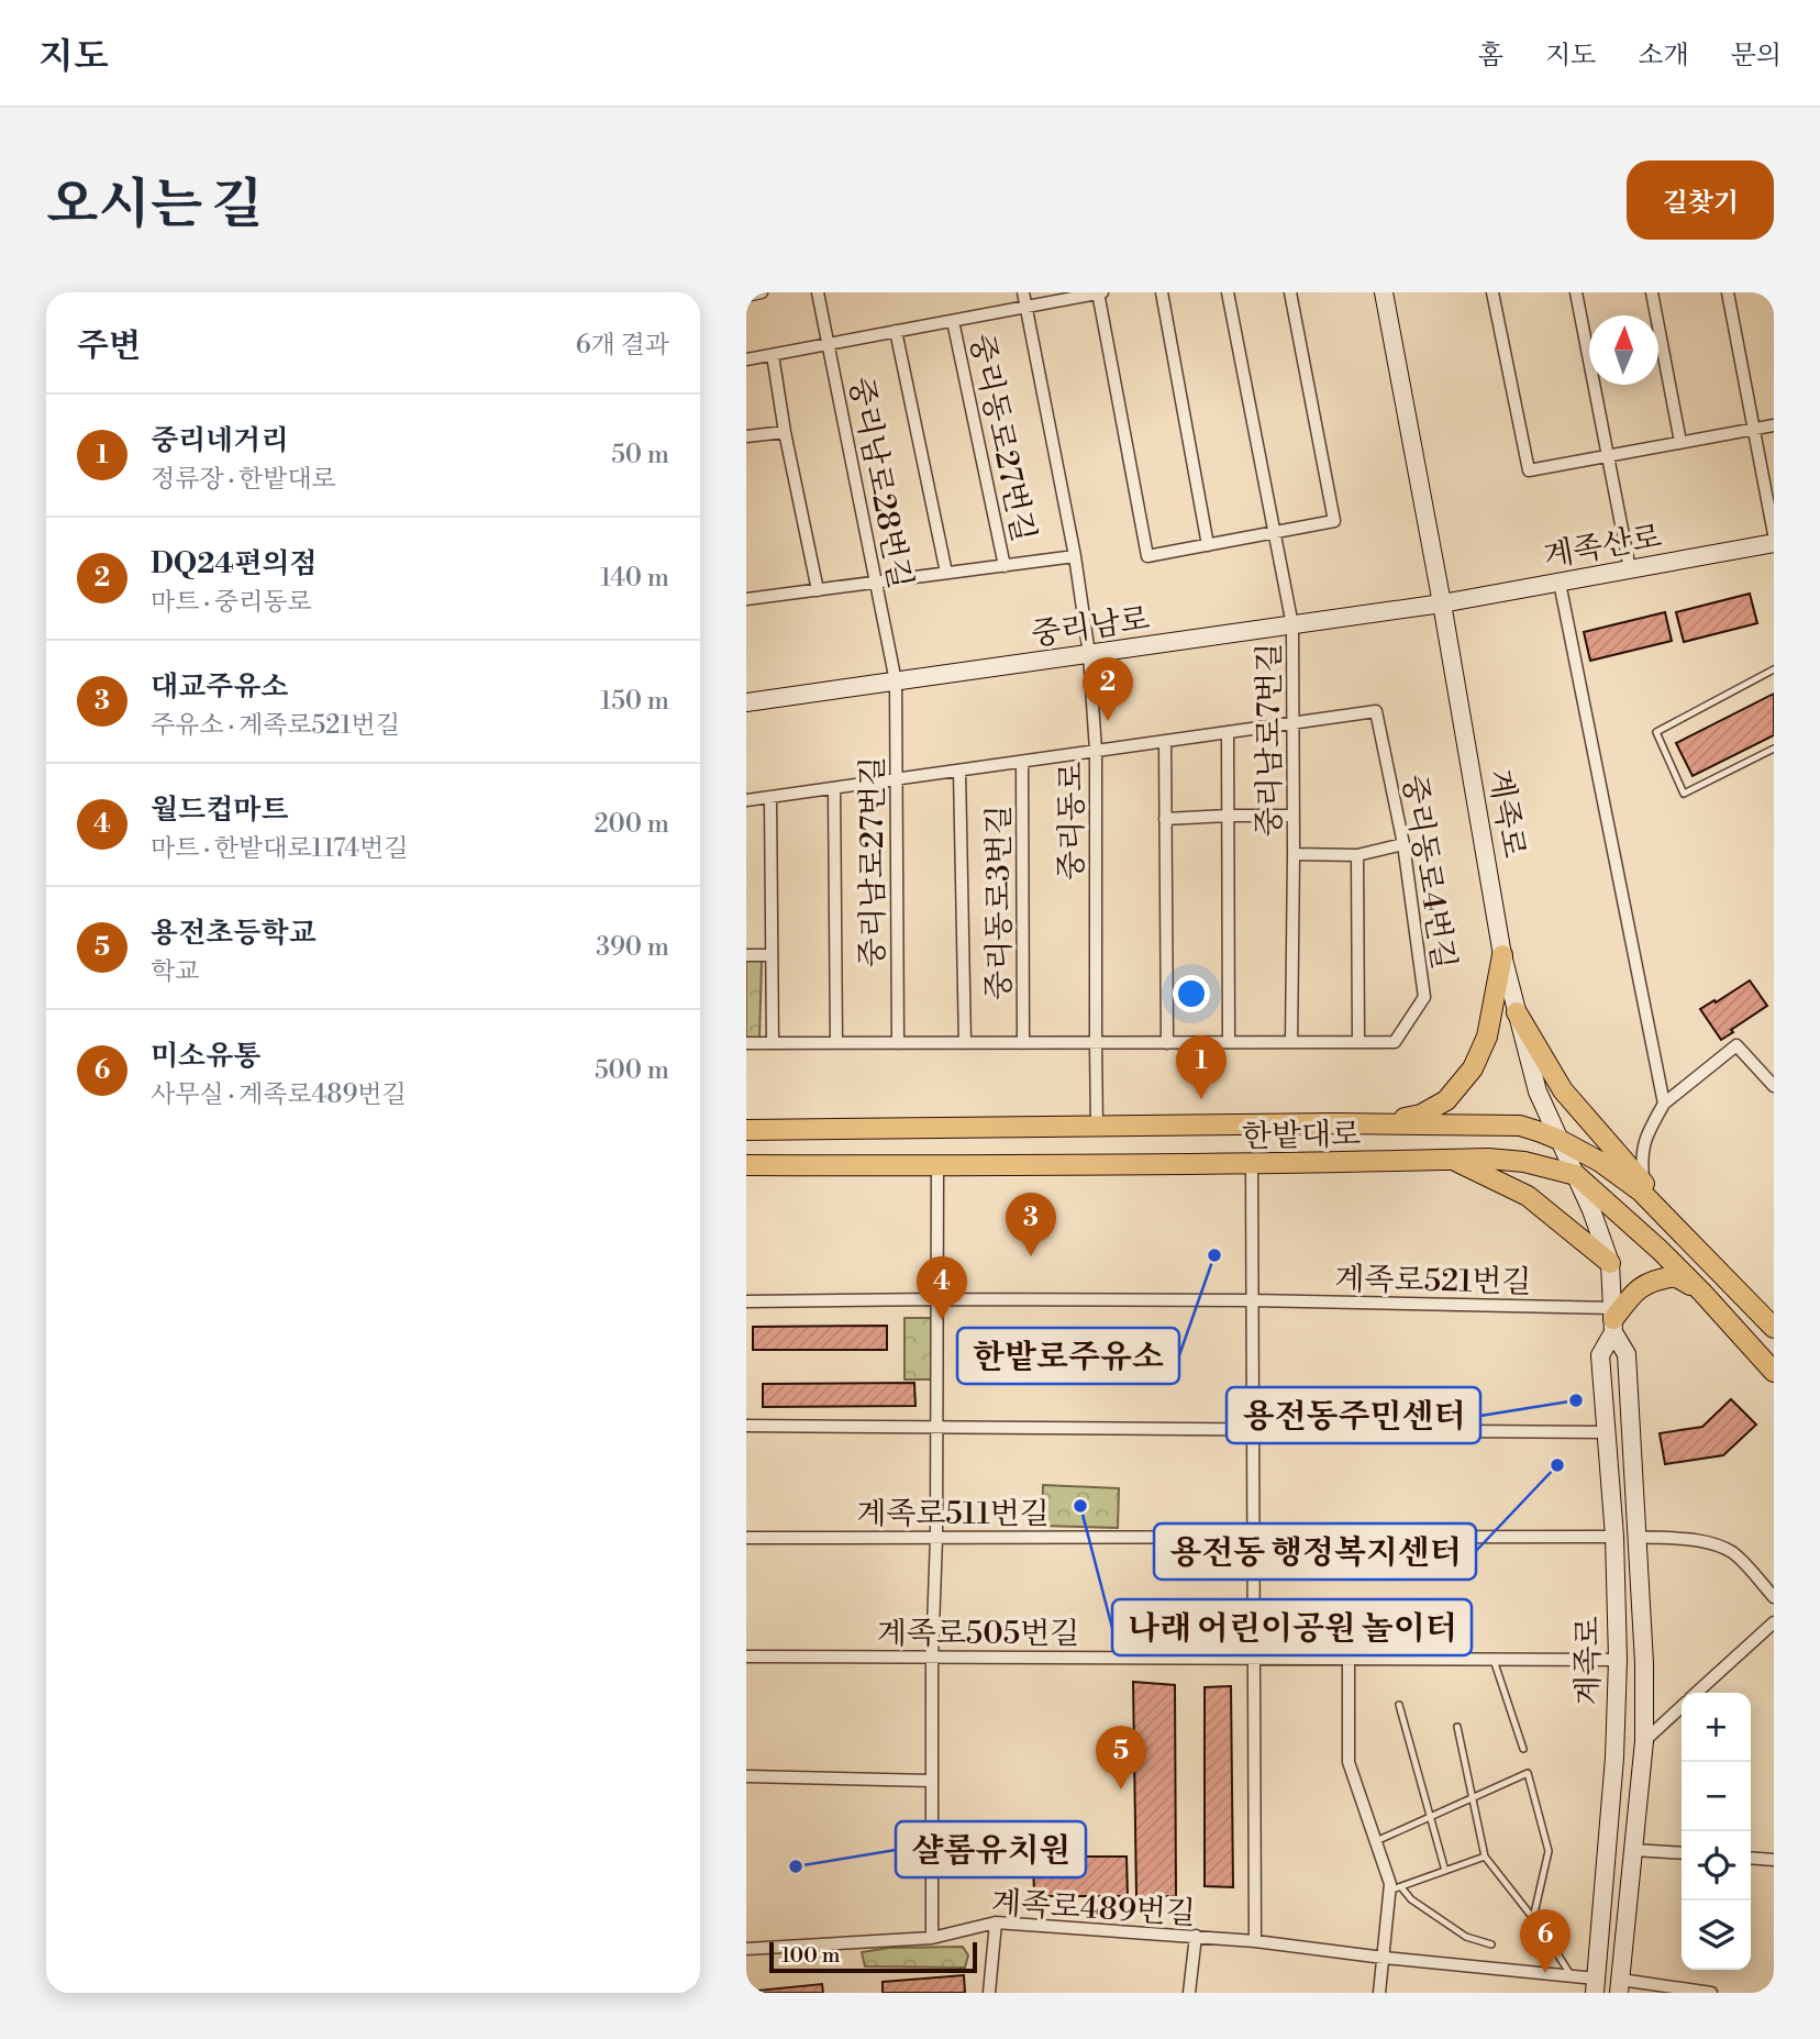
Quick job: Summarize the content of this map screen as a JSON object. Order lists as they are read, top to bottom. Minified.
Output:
{"streets":{"main road":["계족산로","중리남로","계족로","한밭대로"],"street":["중리동로27번길","중리남로28번길","중리남로7번길","중리동로","중리남로27번길","중리동로4번길","중리동로3번길","계족로521번길","계족로511번길","계족로505번길","계족로489번길"]},"crossings":[["중리동로27번길","중리남로28번길"],["중리동로27번길","중리동로"],["중리남로28번길","중리남로"],["중리남로28번길","중리남로27번길"],["계족산로","중리남로"],["계족산로","계족로"],["중리남로","중리남로7번길"],["중리남로","계족로"],["중리남로","중리동로"],["중리남로","중리남로27번길"],["중리남로7번길","중리동로4번길"],["계족로","한밭대로"],["계족로","계족로521번길"],["계족로","계족로511번길"],["계족로","계족로505번길"],["계족로","계족로489번길"],["중리동로","중리동로4번길"],["중리동로","중리동로3번길"],["중리동로","한밭대로"],["중리남로27번길","중리동로3번길"],["중리동로4번길","중리동로3번길"]],"places":["한밭로주유소","용전동주민센터","용전동 행정복지센터","나래 어린이공원 놀이터","샬롬유치원"],"scale_bar":"100 m","north":"top","page":{"header":"지도","nav":["홈","지도","소개","문의"],"title":"오시는 길","buttons":"길찾기","heading":["주변","6개 결과"],"list":[{"mark":"1","name":"중리네거리","note":"정류장 · 한밭대로","value":"50 m"},{"mark":"2","name":"DQ24편의점","note":"마트 · 중리동로","value":"140 m"},{"mark":"3","name":"대교주유소","note":"주유소 · 계족로521번길","value":"150 m"},{"mark":"4","name":"월드컵마트","note":"마트 · 한밭대로1174번길","value":"200 m"},{"mark":"5","name":"용전초등학교","note":"학교","value":"390 m"},{"mark":"6","name":"미소유통","note":"사무실 · 계족로489번길","value":"500 m"}],"pins":["2","1","3","4","5","6"],"map_buttons":["+","−"],"scale":"100 m"}}
